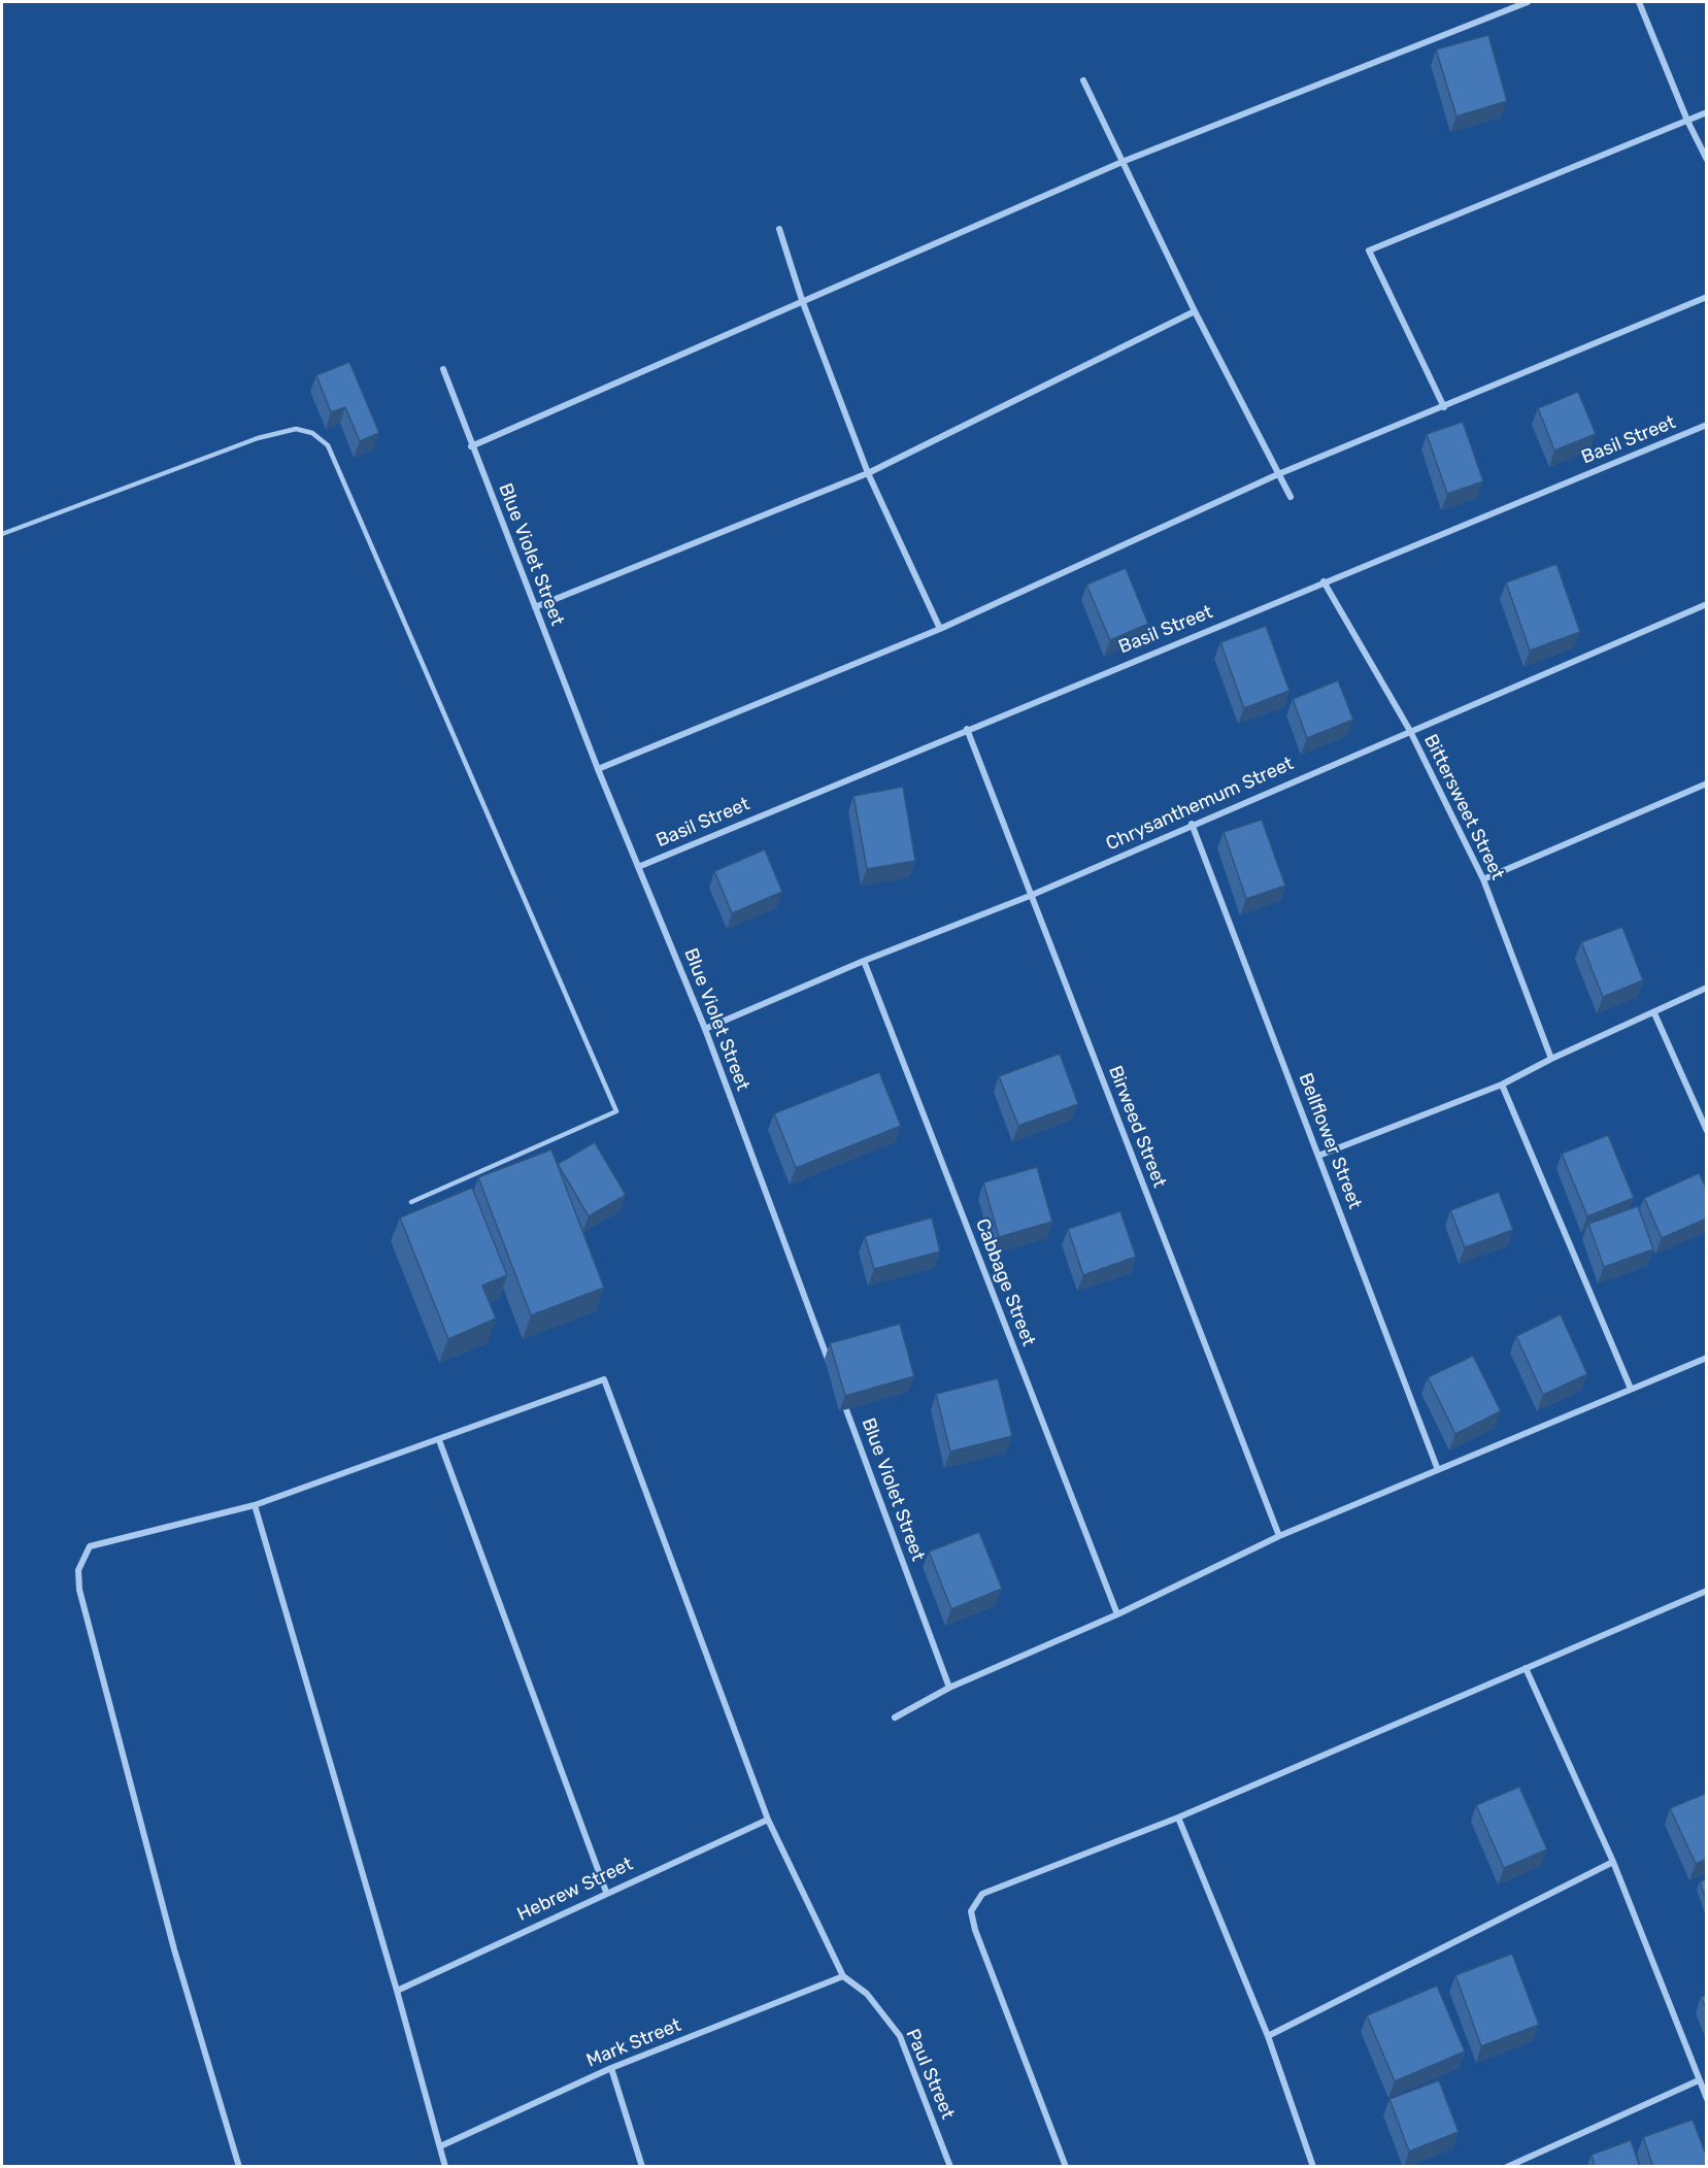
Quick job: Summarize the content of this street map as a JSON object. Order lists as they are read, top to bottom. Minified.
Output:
{"streets":{"street":["Basil Street","Blue Violet Street","Chrysanthemum Street","Bittersweet Street","Birweed Street","Bellflower Street","Cabbage Street","Hebrew Street","Mark Street","Paul Street"]},"crossings":[["Basil Street","Blue Violet Street"],["Basil Street","Bittersweet Street"],["Basil Street","Birweed Street"],["Blue Violet Street","Chrysanthemum Street"],["Chrysanthemum Street","Bittersweet Street"],["Chrysanthemum Street","Birweed Street"],["Chrysanthemum Street","Bellflower Street"],["Chrysanthemum Street","Cabbage Street"],["Mark Street","Paul Street"]]}
